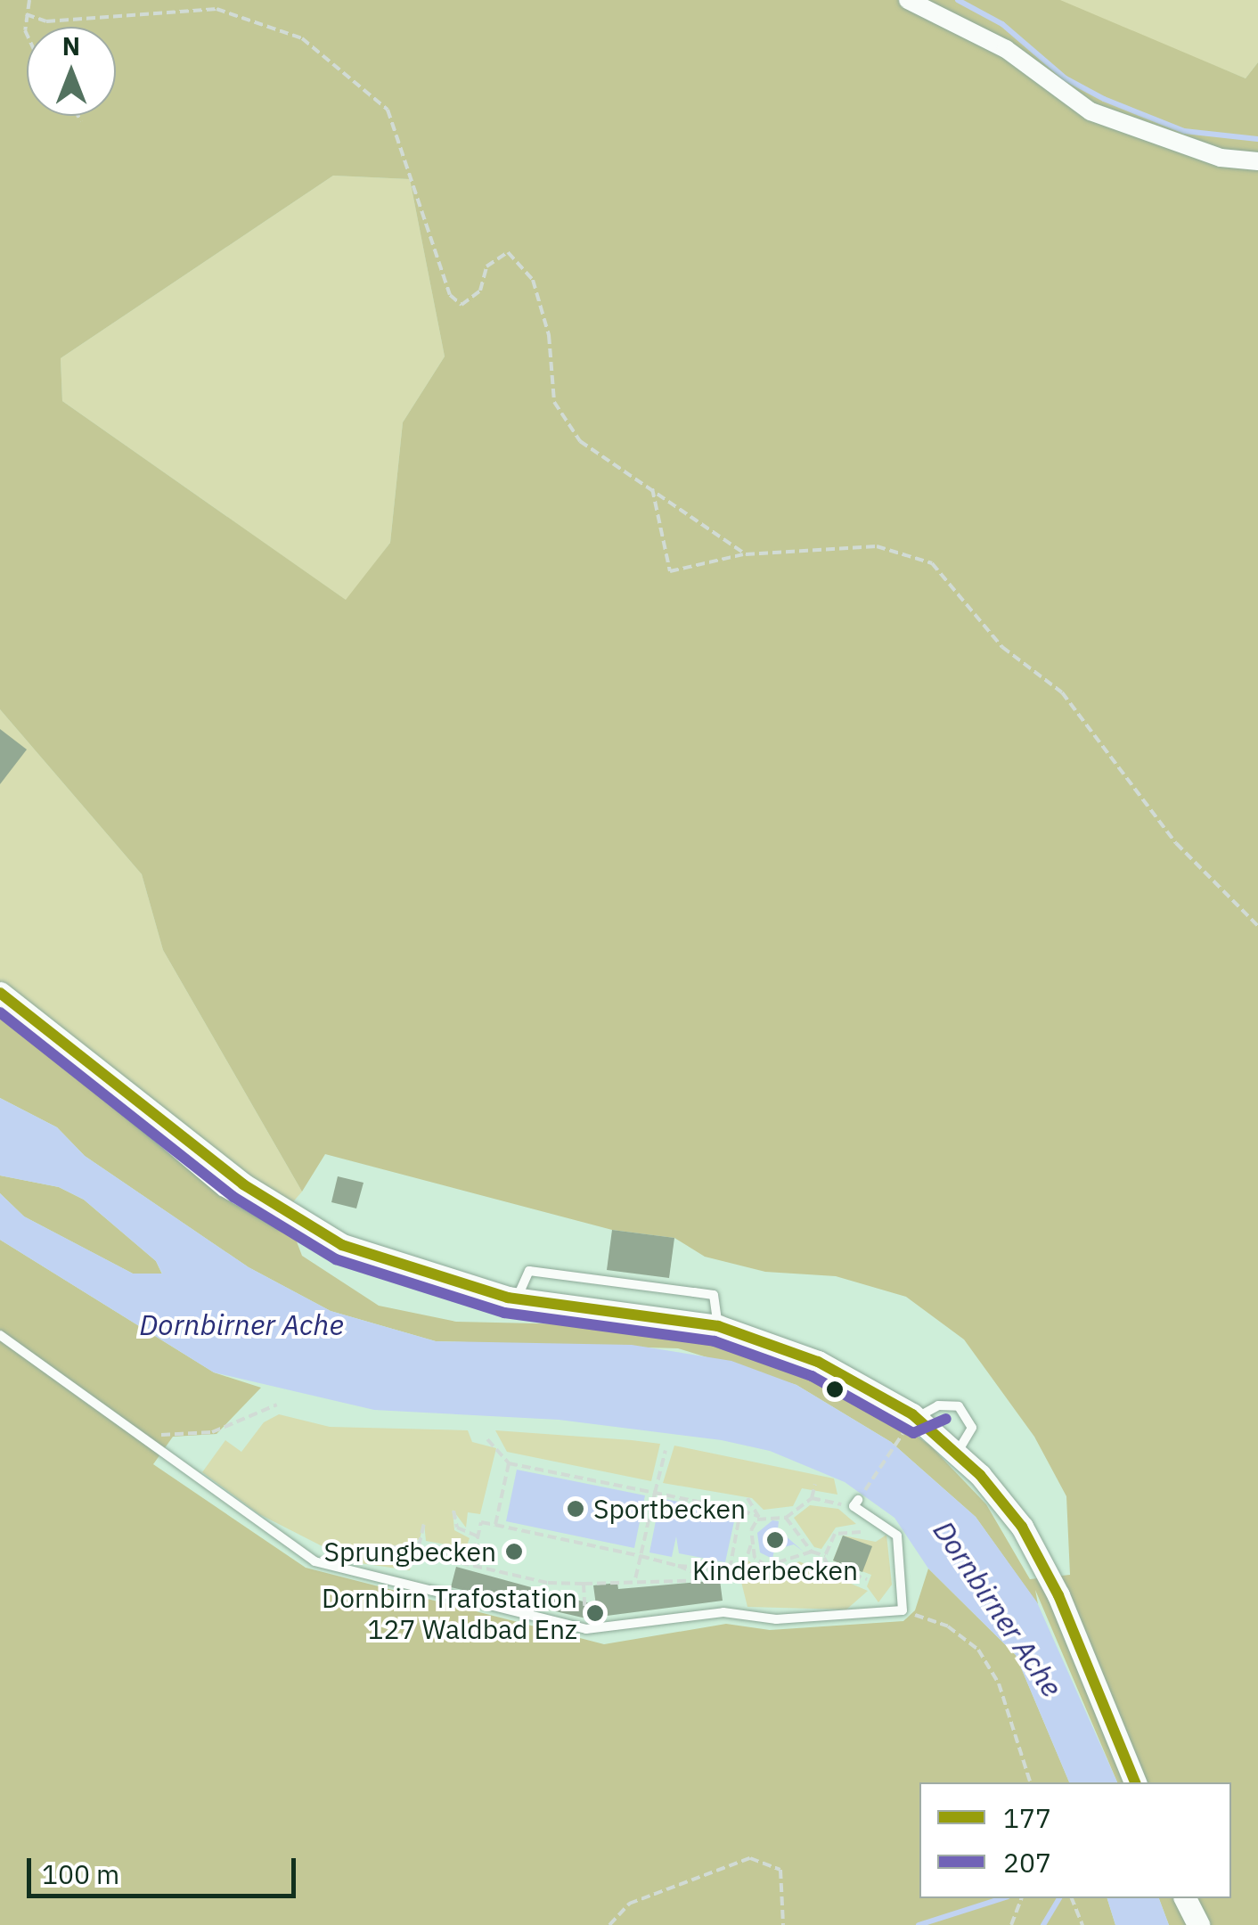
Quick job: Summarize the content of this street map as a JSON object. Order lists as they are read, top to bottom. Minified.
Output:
{"water":["Dornbirner Ache"],"places":["Sportbecken","Kinderbecken","Sprungbecken","Dornbirn Trafostation 127 Waldbad Enz"],"lines":["transit line 177","transit line 207"],"legend":["177","207"],"scale_bar":"100 m","north":"top"}
